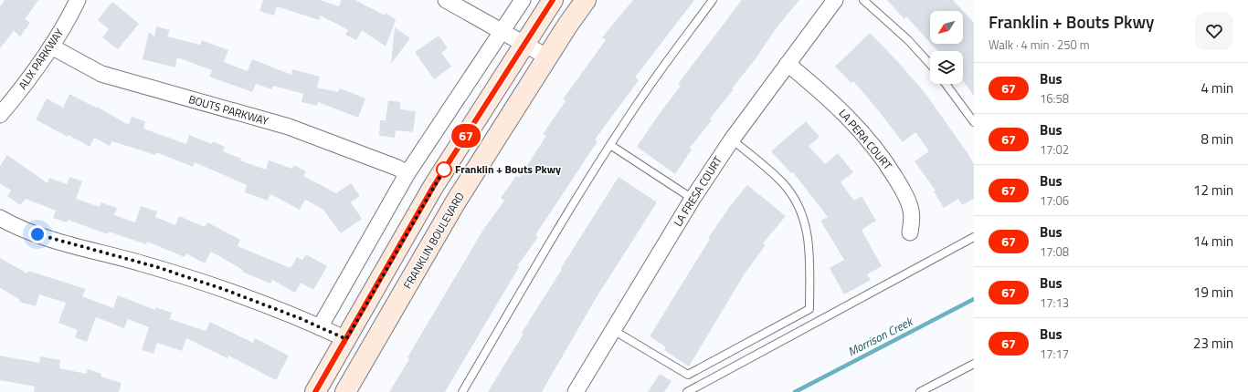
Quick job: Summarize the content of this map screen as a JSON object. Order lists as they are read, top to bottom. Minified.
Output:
{"streets":{"main road":["FRANKLIN BOULEVARD"],"street":["ALIX PARKWAY","BOUTS PARKWAY","LA PERA COURT","LA FRESA COURT"]},"crossings":[["ALIX PARKWAY","BOUTS PARKWAY"],["LA PERA COURT","LA FRESA COURT"]],"water":["Morrison Creek"],"places":["Franklin + Bouts Pkwy"],"lines":["bus line 67"],"north":"bottom left","page":{"on_map":"67","heading":["Franklin + Bouts Pkwy","Walk · 4 min · 250 m"],"list":[{"mark":"67","name":"Bus","note":"16:58","value":"4 min"},{"mark":"67","name":"Bus","note":"17:02","value":"8 min"},{"mark":"67","name":"Bus","note":"17:06","value":"12 min"},{"mark":"67","name":"Bus","note":"17:08","value":"14 min"},{"mark":"67","name":"Bus","note":"17:13","value":"19 min"},{"mark":"67","name":"Bus","note":"17:17","value":"23 min"}]}}
